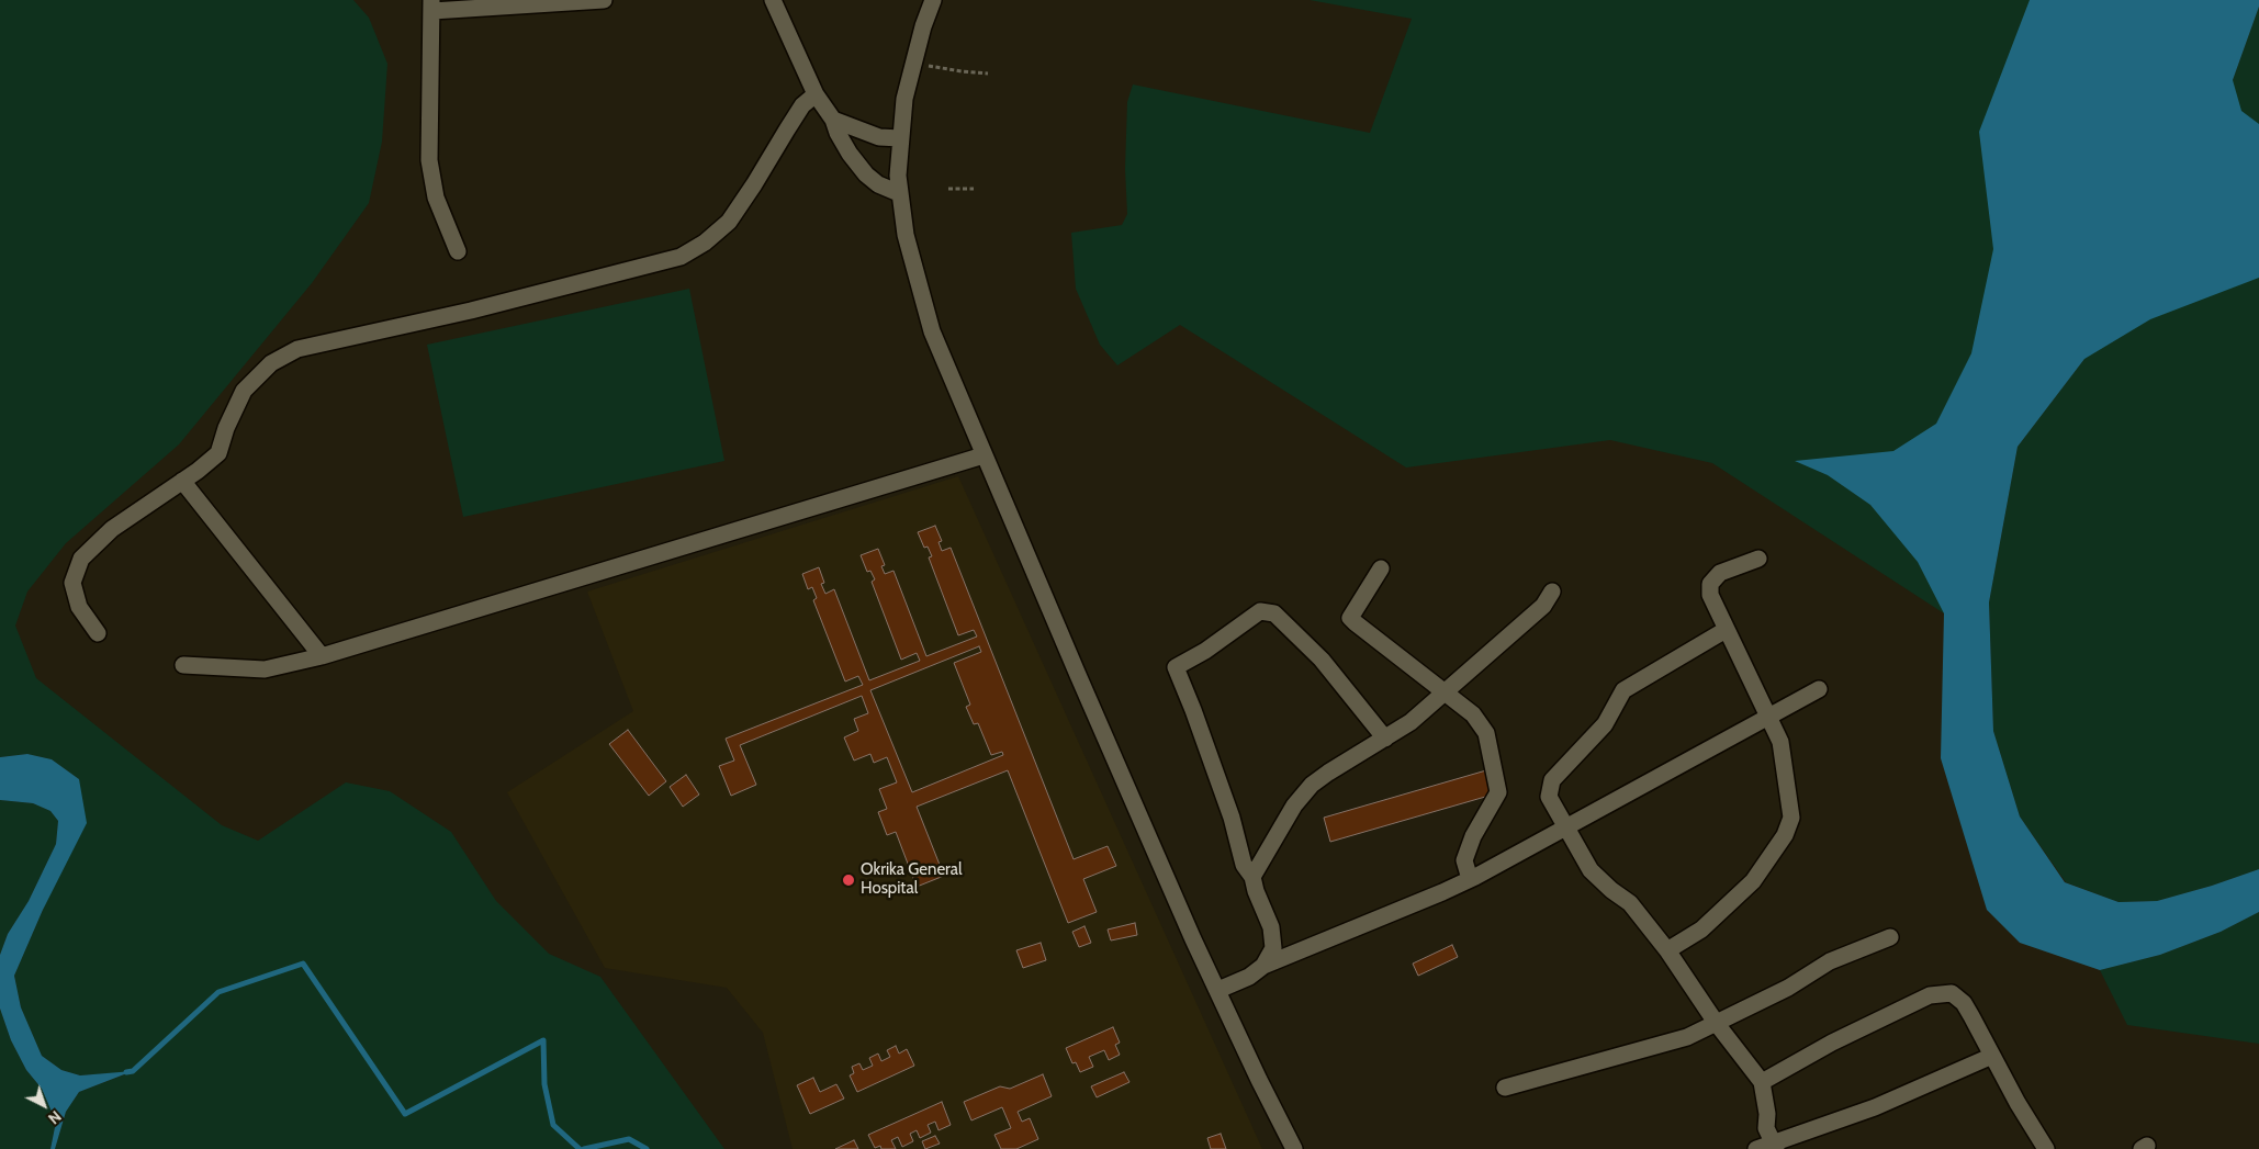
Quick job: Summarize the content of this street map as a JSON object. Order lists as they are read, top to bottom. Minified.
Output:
{"places":["Okrika General Hospital"],"north":"bottom right"}
